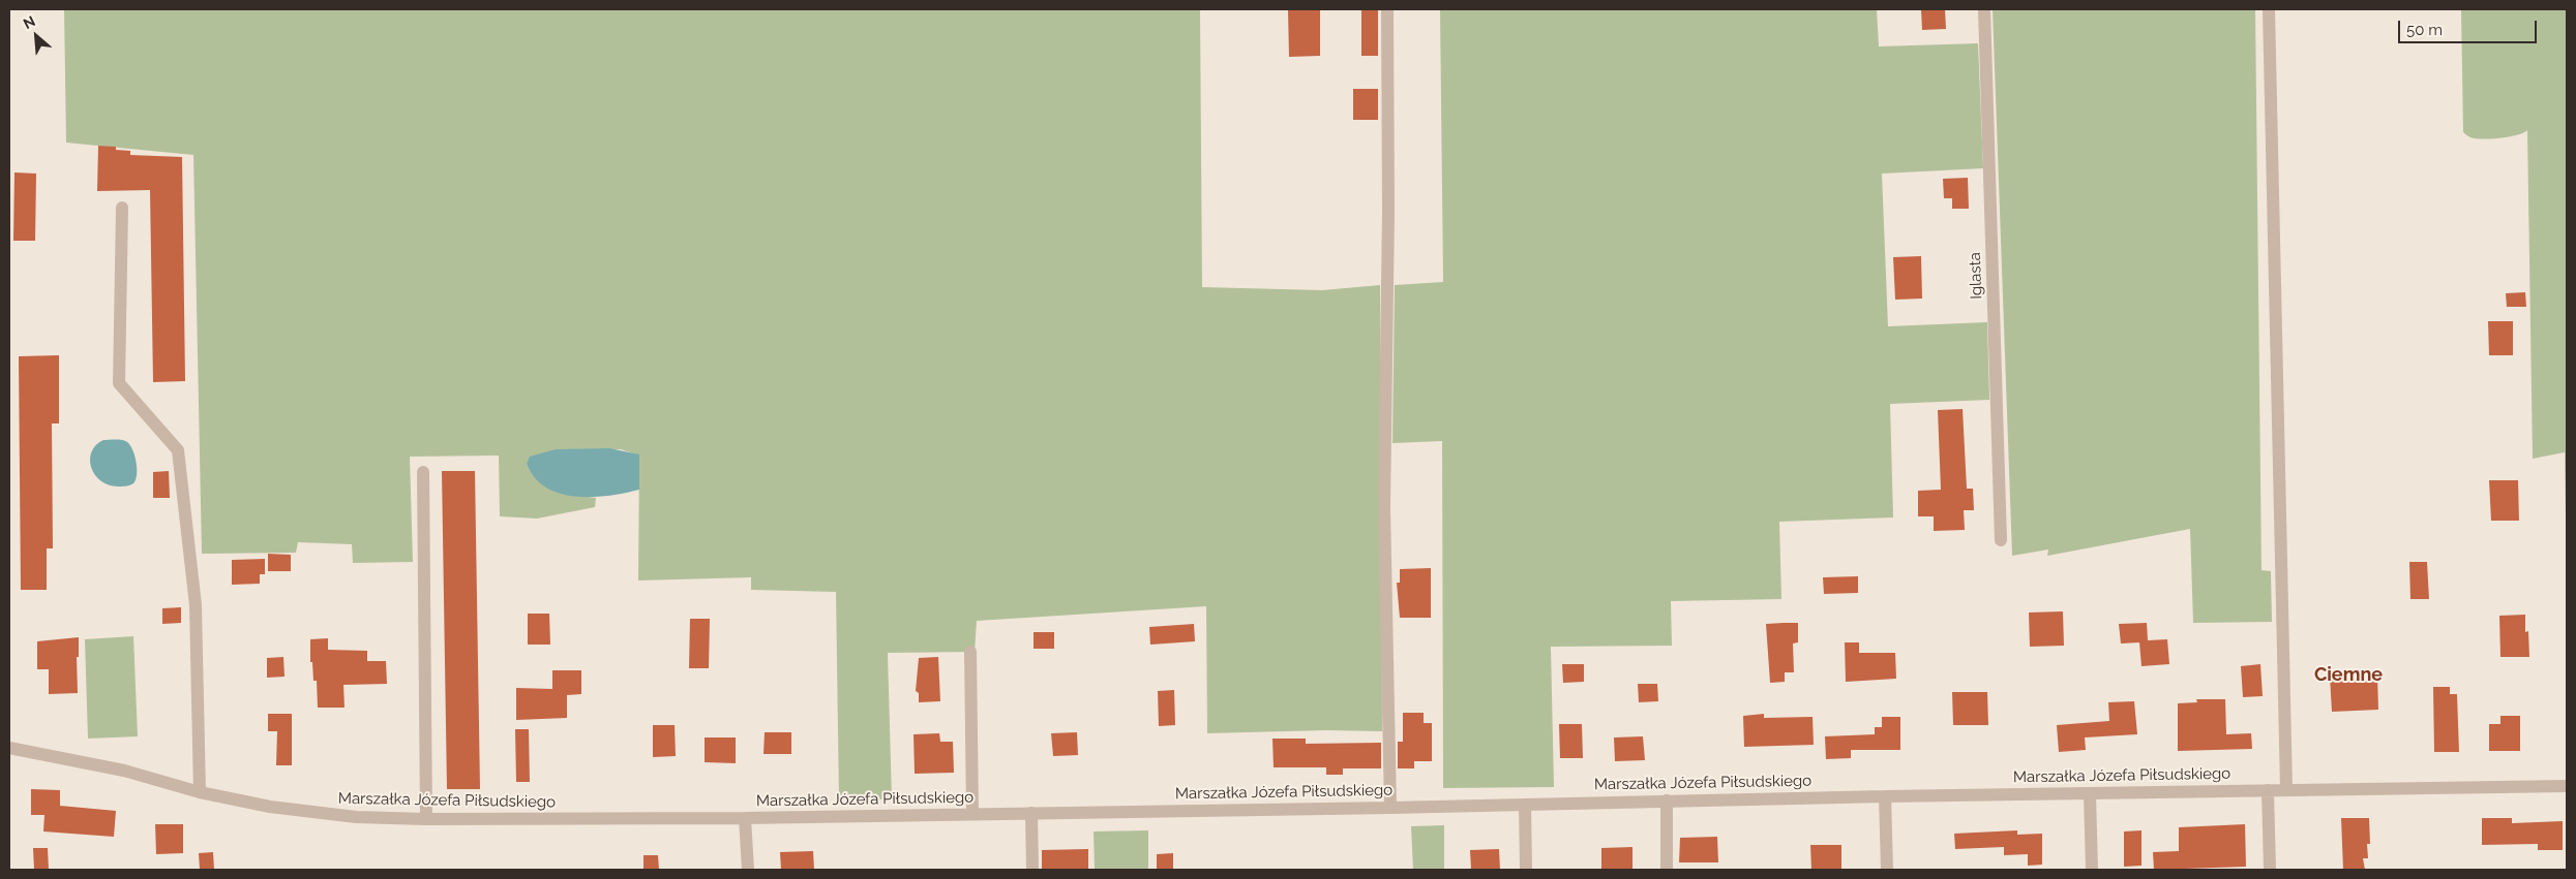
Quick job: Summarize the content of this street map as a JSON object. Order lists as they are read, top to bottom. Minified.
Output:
{"streets":{"street":["Iglasta","Marszałka Józefa Piłsudskiego"]},"districts":["Ciemne"],"scale_bar":"50 m","north":"top left"}
